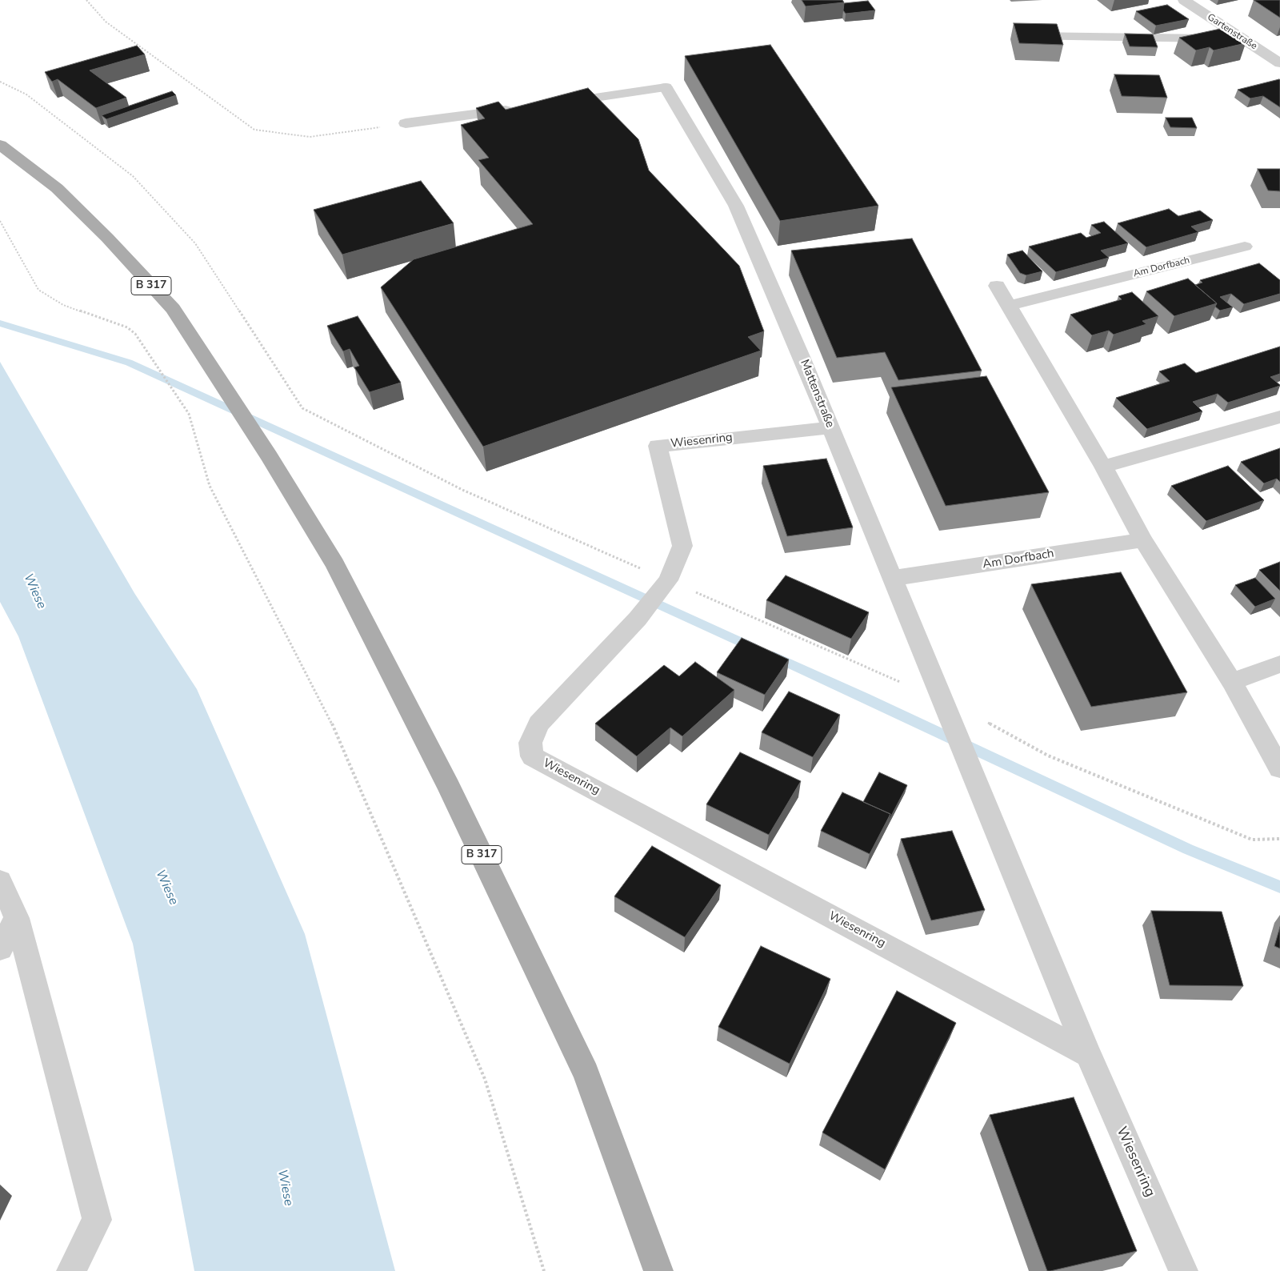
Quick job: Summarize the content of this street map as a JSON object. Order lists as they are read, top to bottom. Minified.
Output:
{"streets":{"main road":["B 317"],"street":["Gartenstraße","Am Dorfbach","Mattenstraße","Wiesenring"]},"crossings":[["Am Dorfbach","Mattenstraße"],["Mattenstraße","Wiesenring"]],"water":["Wiese"]}
